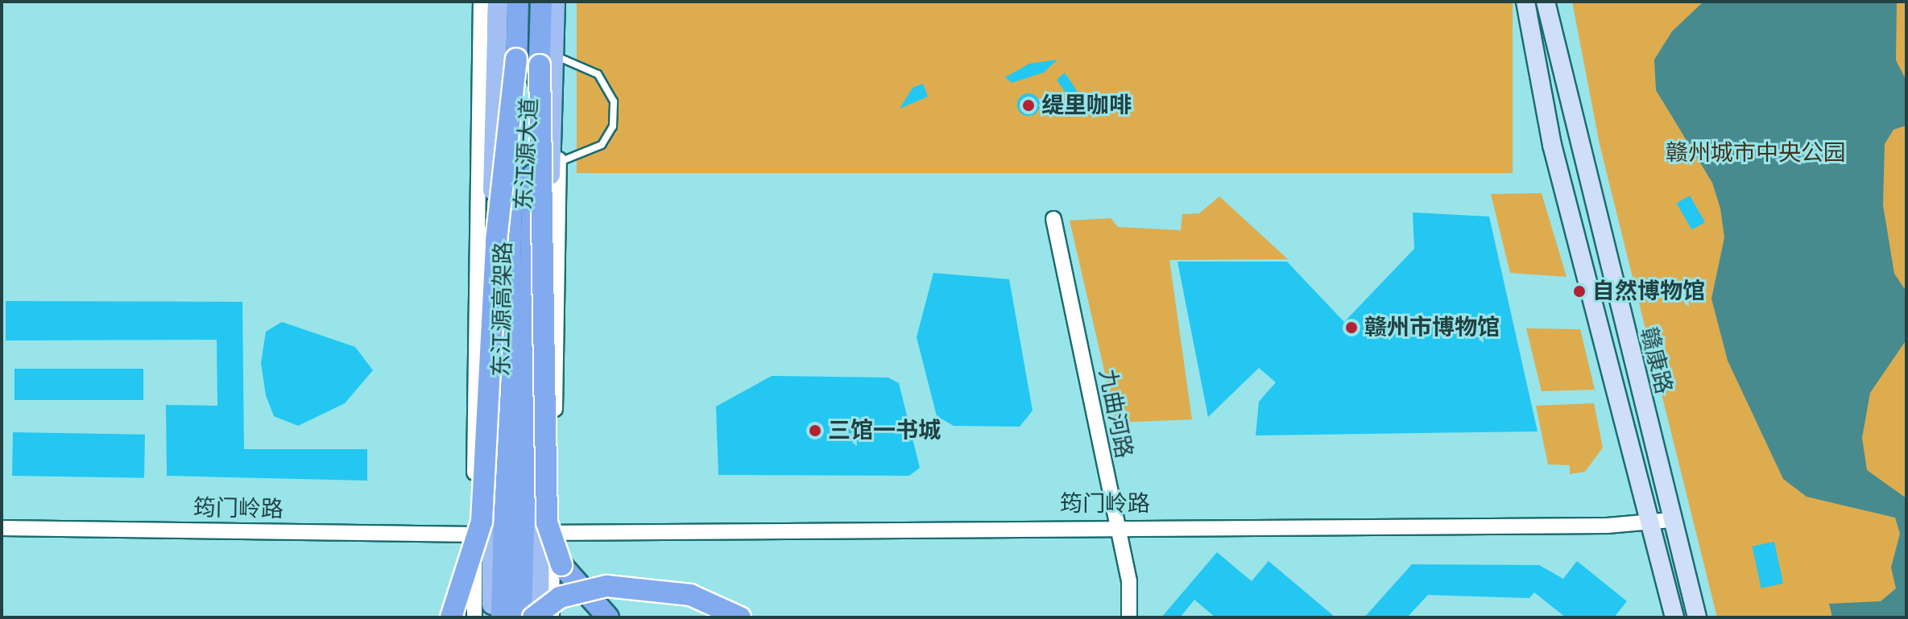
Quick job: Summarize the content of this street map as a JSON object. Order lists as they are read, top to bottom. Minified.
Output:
{"streets":{"highway":["东江源高架路"],"main road":["东江源大道","赣康路"],"street":["九曲河路","筠门岭路"]},"crossings":[["东江源大道","筠门岭路"],["赣康路","筠门岭路"],["九曲河路","筠门岭路"]],"parks":["赣州城市中央公园"],"places":["缇里咖啡","自然博物馆","赣州市博物馆","三馆一书城"]}
